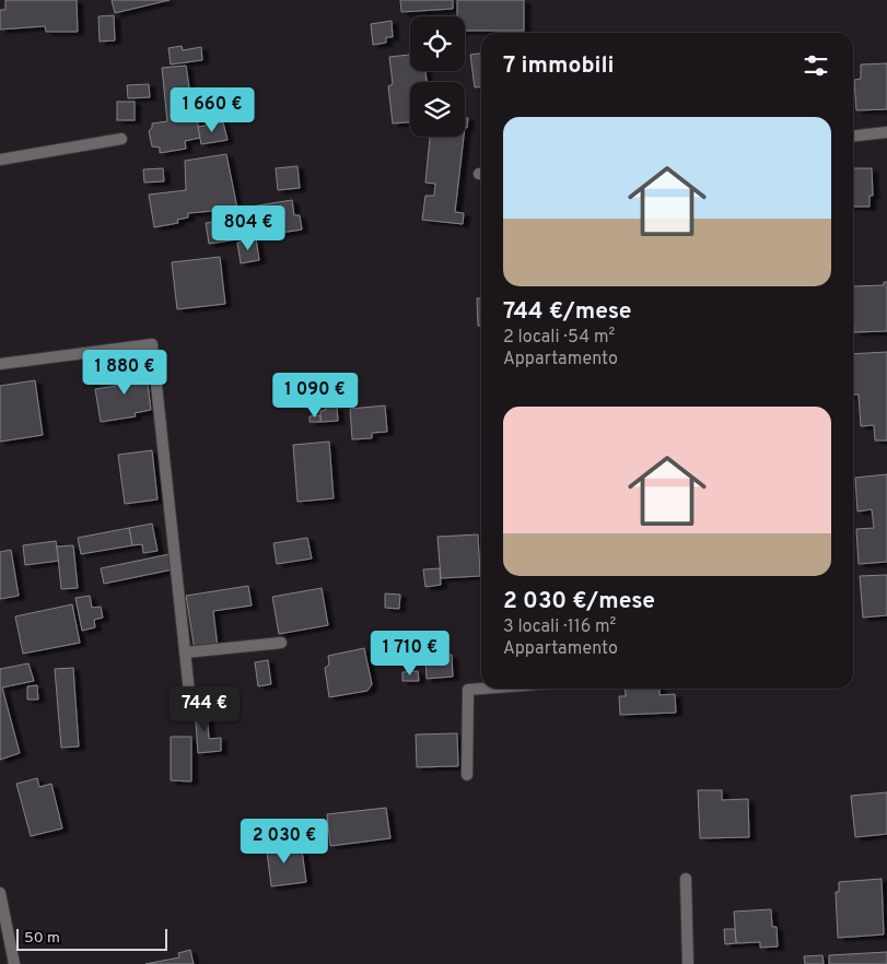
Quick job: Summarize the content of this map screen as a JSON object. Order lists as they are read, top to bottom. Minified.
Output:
{"scale_bar":"50 m","page":{"heading":"7 immobili","price":["1 660 €","804 €","1 880 €","1 090 €","1 710 €","744 €","2 030 €"],"list":[{"name":"744 €/mese","note":"2 locali · 54 m² · Appartamento"},{"name":"2 030 €/mese","note":"3 locali · 116 m² · Appartamento"}],"scale":"50 m"}}
